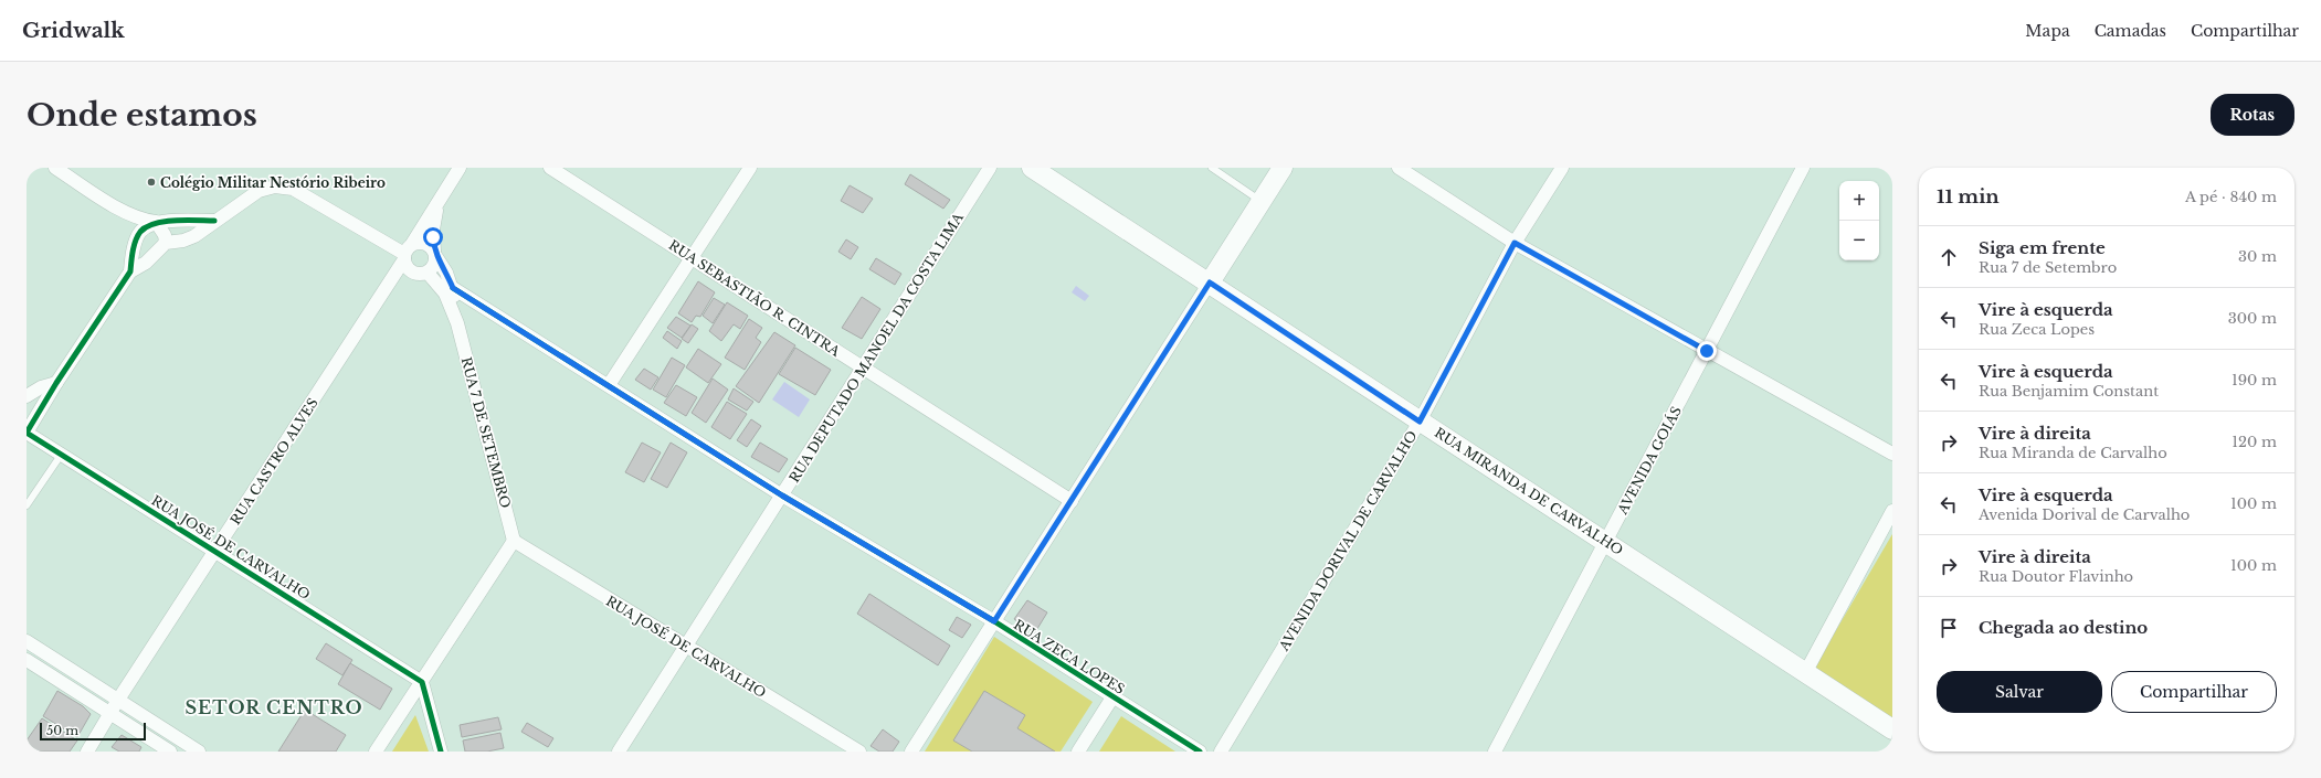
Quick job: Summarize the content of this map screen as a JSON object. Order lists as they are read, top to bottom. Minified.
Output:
{"streets":{"main road":["RUA MIRANDA DE CARVALHO"],"street":["RUA SEBASTIÃO R. CINTRA","RUA DEPUTADO MANOEL DA COSTA LIMA","RUA 7 DE SETEMBRO","AVENIDA GOIÁS","RUA CASTRO ALVES","AVENIDA DORIVAL DE CARVALHO","RUA JOSÉ DE CARVALHO","RUA ZECA LOPES"]},"crossings":[["RUA SEBASTIÃO R. CINTRA","RUA DEPUTADO MANOEL DA COSTA LIMA"],["RUA DEPUTADO MANOEL DA COSTA LIMA","RUA JOSÉ DE CARVALHO"],["RUA DEPUTADO MANOEL DA COSTA LIMA","RUA ZECA LOPES"],["RUA 7 DE SETEMBRO","RUA CASTRO ALVES"],["RUA 7 DE SETEMBRO","RUA JOSÉ DE CARVALHO"],["RUA 7 DE SETEMBRO","RUA ZECA LOPES"],["AVENIDA GOIÁS","RUA MIRANDA DE CARVALHO"],["RUA CASTRO ALVES","RUA JOSÉ DE CARVALHO"],["RUA MIRANDA DE CARVALHO","AVENIDA DORIVAL DE CARVALHO"]],"districts":["SETOR CENTRO"],"places":["Colégio Militar Nestório Ribeiro"],"scale_bar":"50 m","page":{"header":"Gridwalk","nav":["Mapa","Camadas","Compartilhar"],"buttons":["Rotas",["Salvar","Compartilhar"]],"title":"Onde estamos","heading":["11 min","A pé · 840 m"],"map_buttons":["+","−"],"list":[["Siga em frente","Rua 7 de Setembro","30 m"],["Vire à esquerda","Rua Zeca Lopes","300 m"],["Vire à esquerda","Rua Benjamim Constant","190 m"],["Vire à direita","Rua Miranda de Carvalho","120 m"],["Vire à esquerda","Avenida Dorival de Carvalho","100 m"],["Vire à direita","Rua Doutor Flavinho","100 m"],"Chegada ao destino"],"scale":"50 m"}}
